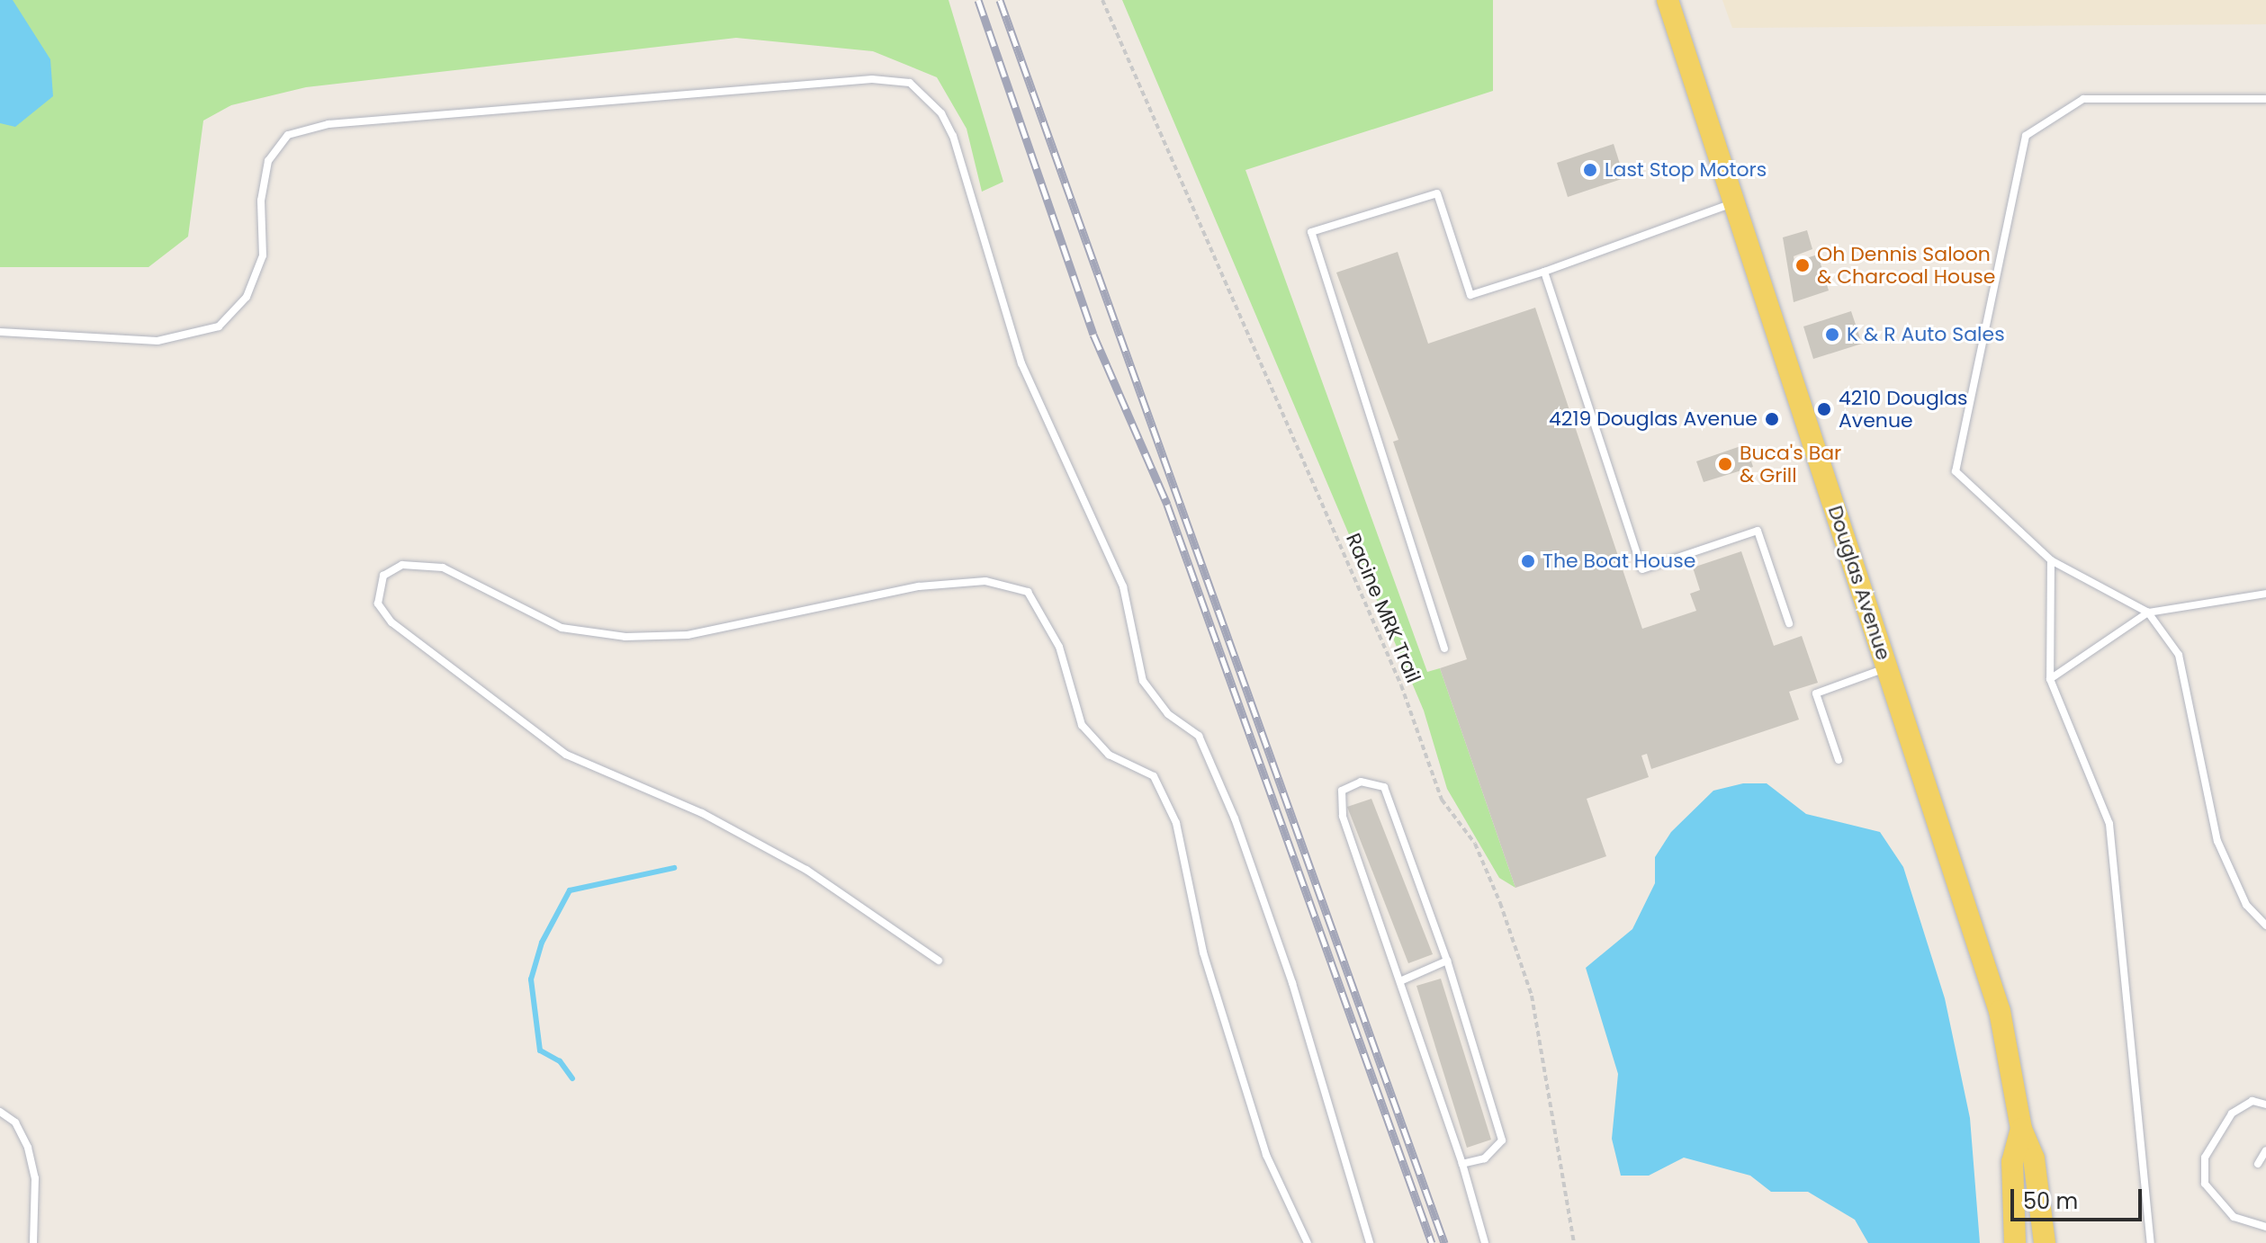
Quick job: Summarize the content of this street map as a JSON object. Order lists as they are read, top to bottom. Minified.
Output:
{"streets":{"main road":["Douglas Avenue"],"path":["Racine MRK Trail"]},"places":["Last Stop Motors","Oh Dennis Saloon & Charcoal House","K & R Auto Sales","4210 Douglas Avenue","4219 Douglas Avenue","Buca's Bar & Grill","The Boat House"],"scale_bar":"50 m"}
